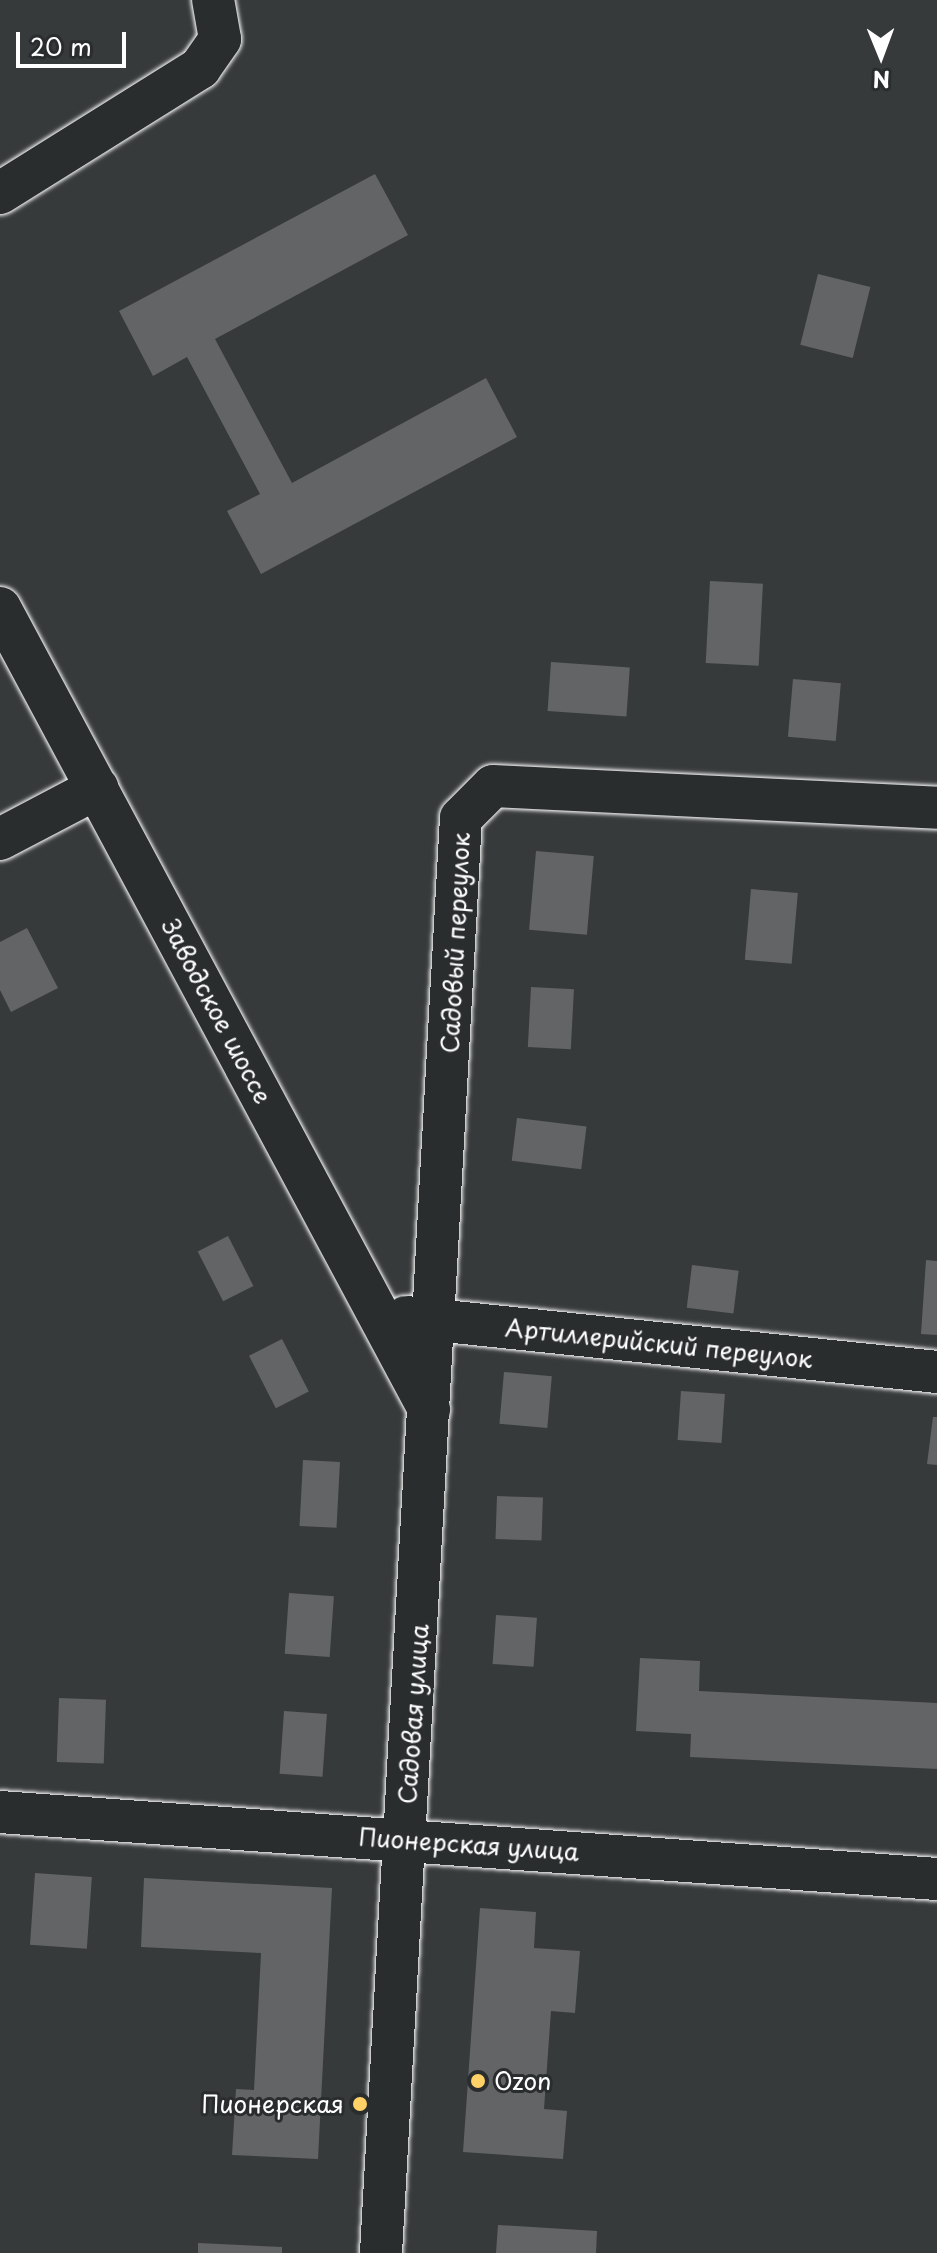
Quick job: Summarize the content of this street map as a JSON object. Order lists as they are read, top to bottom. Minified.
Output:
{"streets":{"street":["Садовый переулок","Заводское шоссе","Артиллерийский переулок","Садовая улица","Пионерская улица"]},"crossings":[["Садовый переулок","Заводское шоссе"],["Садовый переулок","Артиллерийский переулок"],["Садовый переулок","Садовая улица"],["Заводское шоссе","Артиллерийский переулок"],["Заводское шоссе","Садовая улица"],["Садовая улица","Пионерская улица"]],"places":["Ozon","Пионерская"],"scale_bar":"20 m","north":"bottom"}
